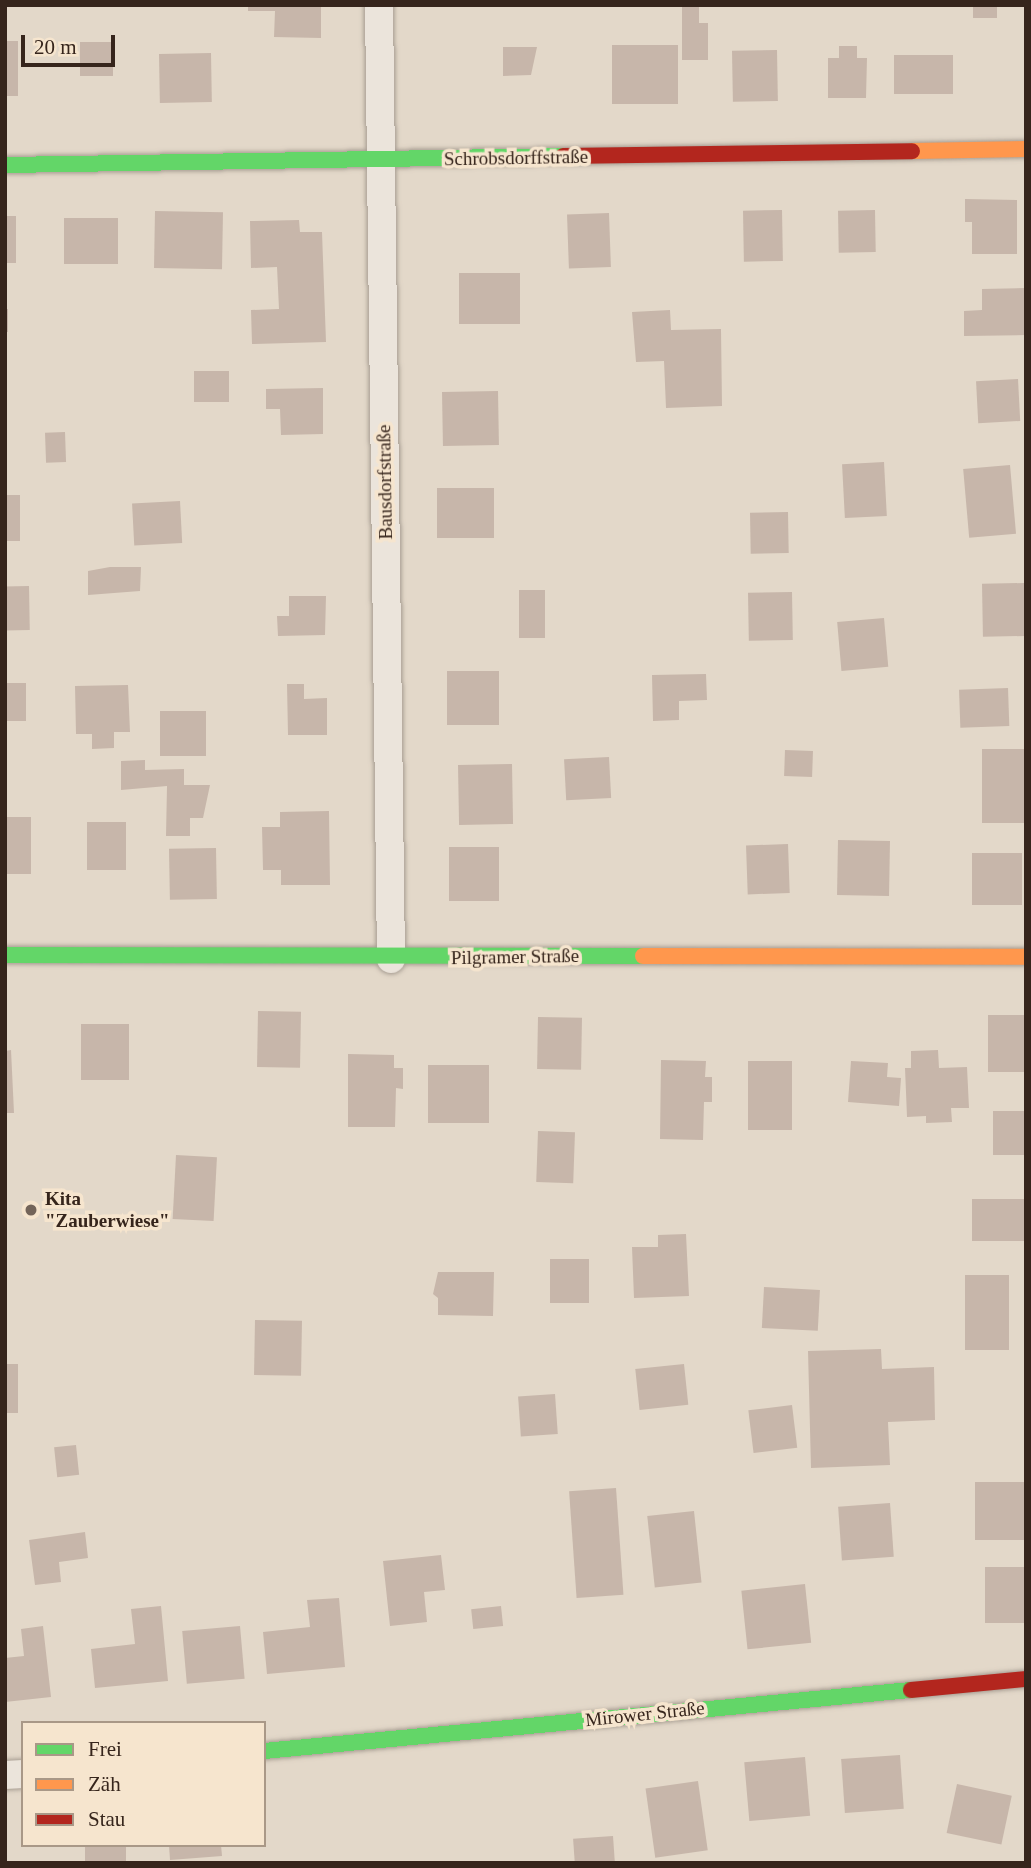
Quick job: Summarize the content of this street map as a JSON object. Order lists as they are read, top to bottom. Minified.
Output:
{"streets":{"street":["Schrobsdorffstraße","Bausdorfstraße","Pilgramer Straße","Mirower Straße"]},"crossings":[["Schrobsdorffstraße","Bausdorfstraße"],["Bausdorfstraße","Pilgramer Straße"]],"places":["Kita \"Zauberwiese\""],"legend":["Frei","Zäh","Stau"],"scale_bar":"20 m"}
